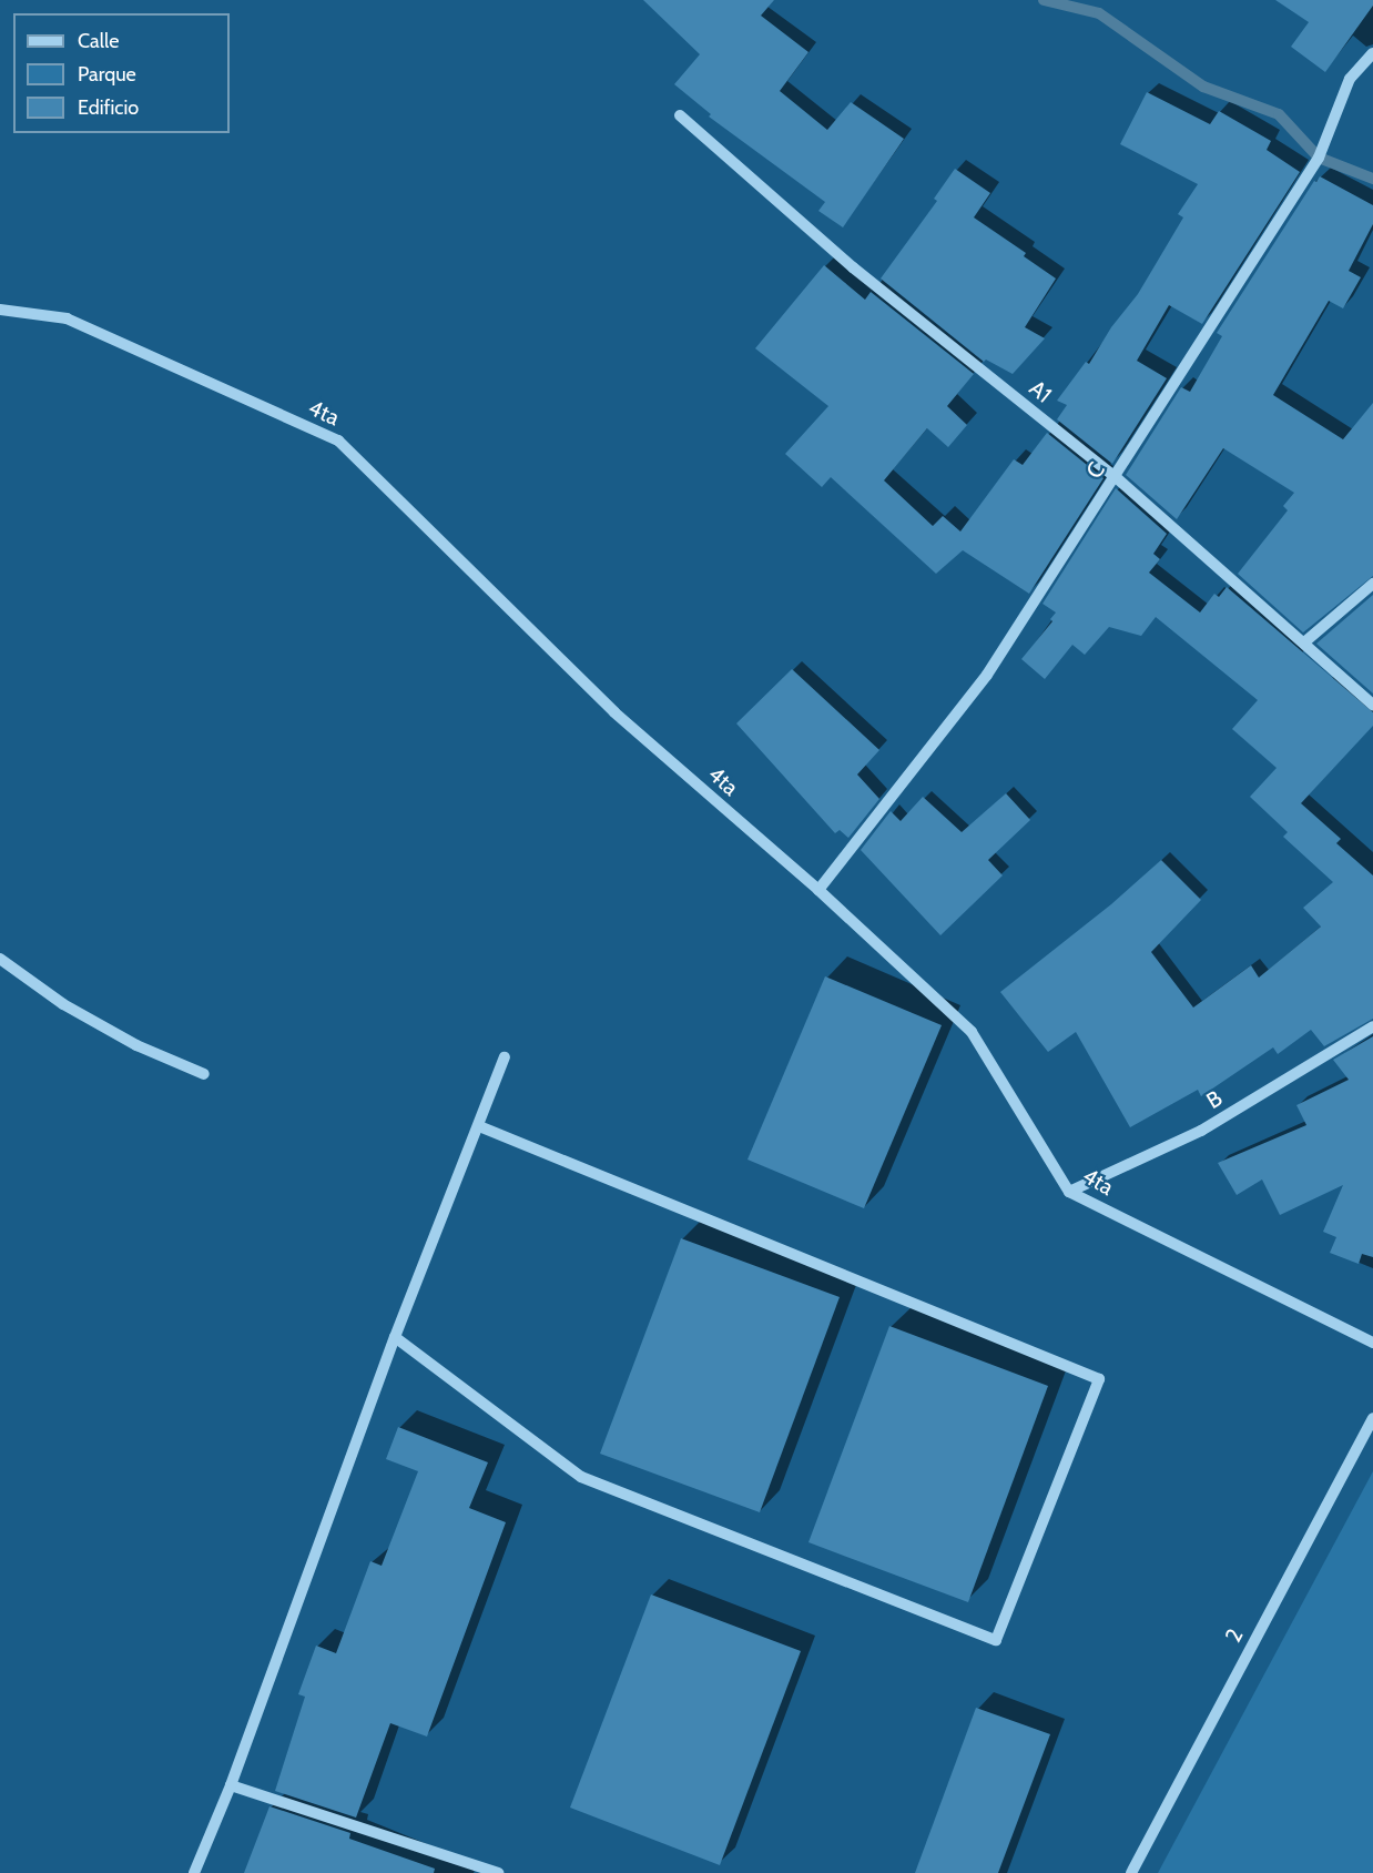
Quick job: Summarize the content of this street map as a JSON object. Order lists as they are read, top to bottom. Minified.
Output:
{"streets":{"street":["A1","4ta","C","B","2"]},"crossings":[["A1","C"],["4ta","C"],["4ta","B"]],"legend":["Calle","Parque","Edificio"]}
